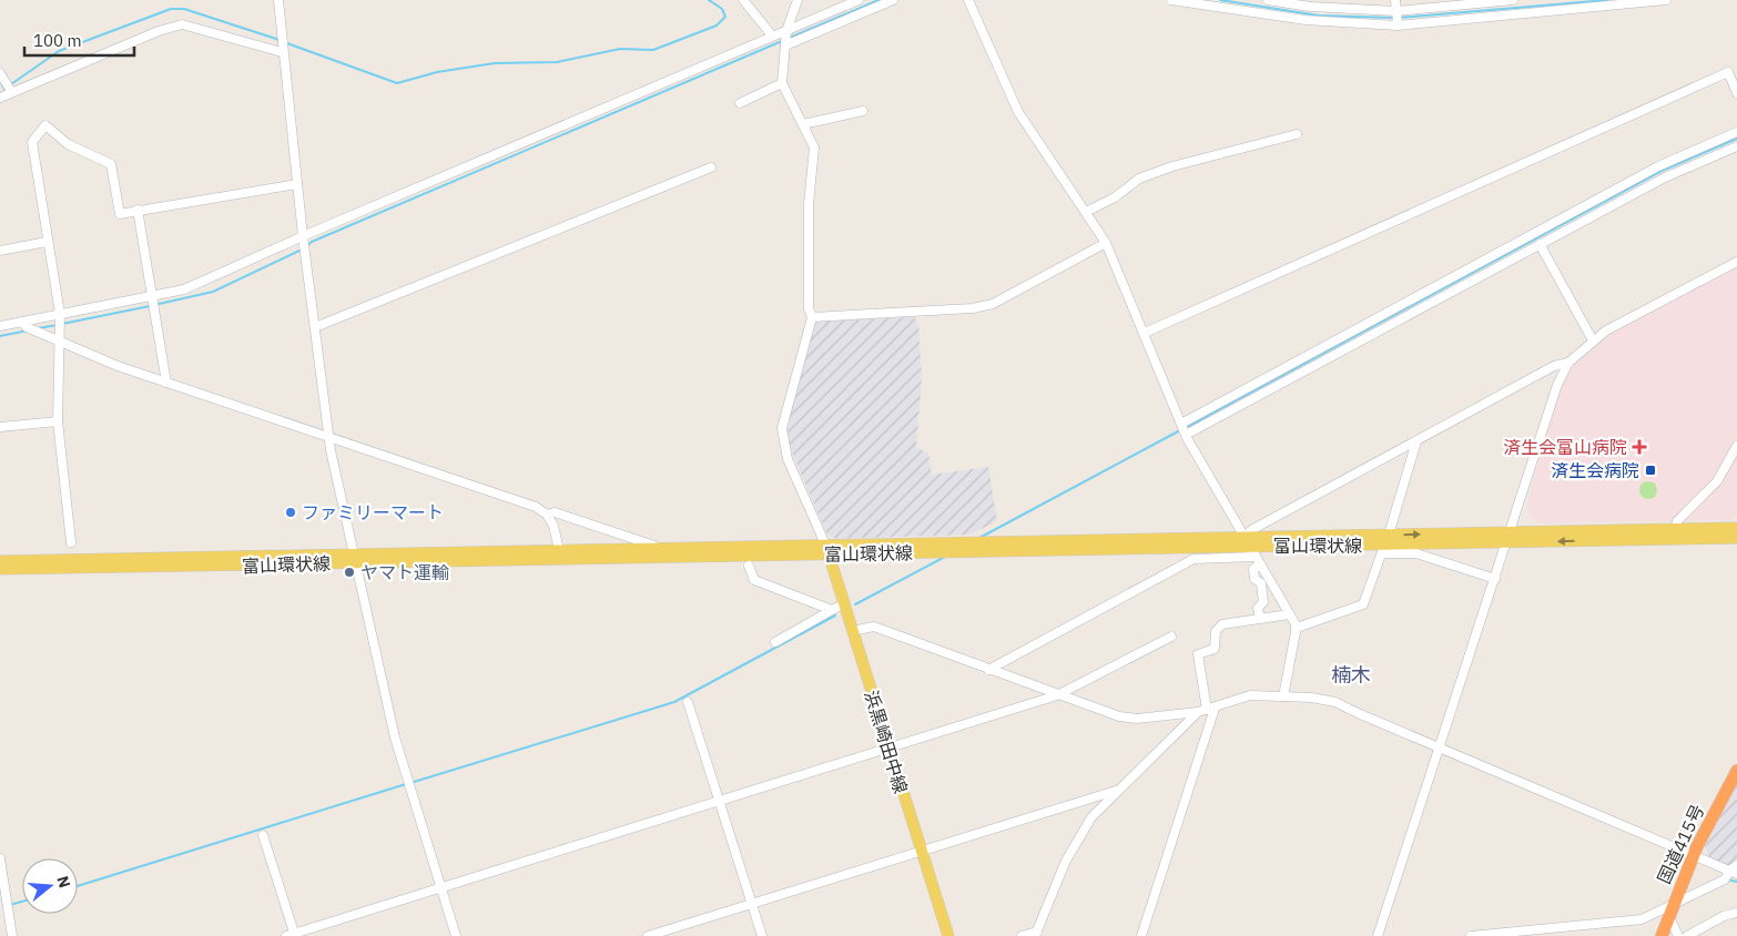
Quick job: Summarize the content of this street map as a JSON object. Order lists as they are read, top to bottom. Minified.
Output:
{"streets":{"highway":["国道415号"],"main road":["富山環状線","浜黒崎田中線"]},"crossings":[["富山環状線","浜黒崎田中線"]],"districts":["楠木"],"places":{"health":["済生会富山病院"],"transit":["済生会病院"],"other":["ファミリーマート","ヤマト運輸"]},"scale_bar":"100 m","north":"right"}
